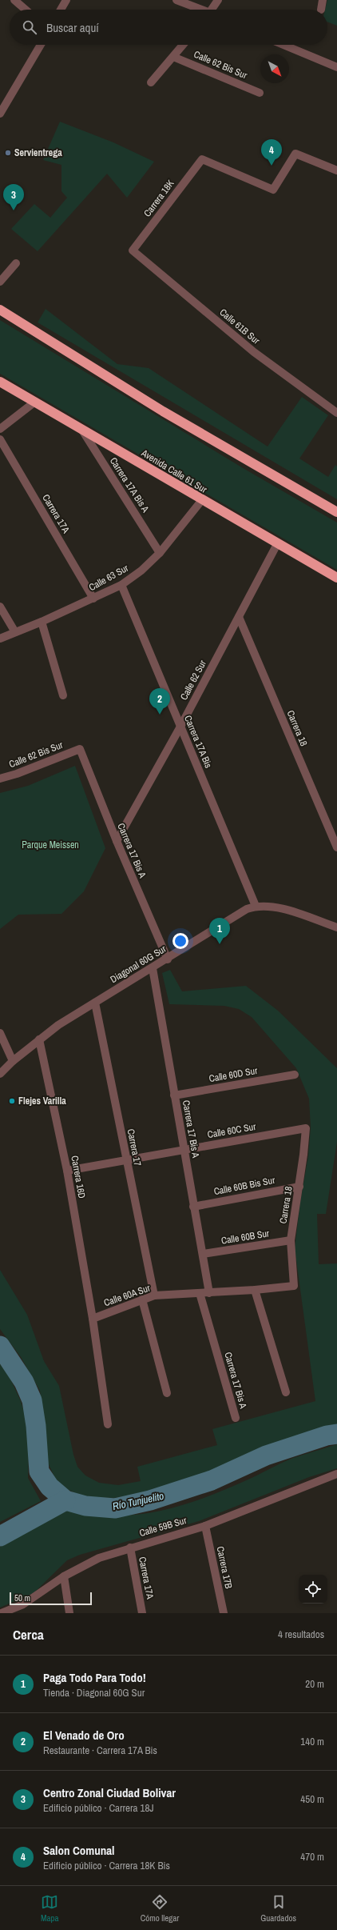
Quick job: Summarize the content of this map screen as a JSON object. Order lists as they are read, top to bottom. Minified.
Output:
{"streets":{"highway":["Avenida Calle 61 Sur"],"street":["Calle 62 Bis Sur","Carrera 18K","Calle 61B Sur","Carrera 17A Bis A","Carrera 17A","Calle 63 Sur","Calle 62 Sur","Carrera 18","Carrera 17A Bis","Carrera 17 Bis A","Diagonal 60G Sur","Calle 60D Sur","Calle 60C Sur","Carrera 17","Carrera 16D","Calle 60B Bis Sur","Calle 60B Sur","Calle 60A Sur","Calle 59B Sur","Carrera 17B"]},"crossings":[["Calle 62 Bis Sur","Carrera 17 Bis A"],["Carrera 18K","Calle 61B Sur"],["Avenida Calle 61 Sur","Carrera 17A Bis A"],["Avenida Calle 61 Sur","Calle 63 Sur"],["Avenida Calle 61 Sur","Calle 62 Sur"],["Carrera 17A Bis A","Calle 63 Sur"],["Carrera 17A","Calle 63 Sur"],["Carrera 17A","Calle 59B Sur"],["Calle 63 Sur","Carrera 17A Bis"],["Calle 62 Sur","Carrera 18"],["Calle 62 Sur","Carrera 17A Bis"],["Calle 62 Sur","Carrera 17 Bis A"],["Carrera 18","Calle 60C Sur"],["Carrera 18","Calle 60B Bis Sur"],["Carrera 18","Calle 60B Sur"],["Carrera 18","Calle 60A Sur"],["Carrera 17A Bis","Diagonal 60G Sur"],["Carrera 17 Bis A","Diagonal 60G Sur"],["Carrera 17 Bis A","Calle 60D Sur"],["Carrera 17 Bis A","Calle 60C Sur"],["Carrera 17 Bis A","Calle 60B Bis Sur"],["Carrera 17 Bis A","Calle 60B Sur"],["Carrera 17 Bis A","Calle 60A Sur"],["Diagonal 60G Sur","Carrera 17"],["Diagonal 60G Sur","Carrera 16D"],["Calle 60C Sur","Carrera 17"],["Calle 60C Sur","Carrera 16D"],["Carrera 17","Calle 60A Sur"],["Carrera 16D","Calle 60A Sur"],["Calle 59B Sur","Carrera 17B"]],"water":["Río Tunjuelito"],"parks":["Parque Meissen"],"places":["Servientrega","Flejes Varilla"],"scale_bar":"50 m","north":"bottom right","page":{"search":"Buscar aquí","pins":["4","3","2","1"],"scale":"50 m","heading":["Cerca","4 resultados"],"list":[{"mark":"1","name":"Paga Todo Para Todo!","note":"Tienda · Diagonal 60G Sur","value":"20 m"},{"mark":"2","name":"El Venado de Oro","note":"Restaurante · Carrera 17A Bis","value":"140 m"},{"mark":"3","name":"Centro Zonal Ciudad Bolivar","note":"Edificio público · Carrera 18J","value":"450 m"},{"mark":"4","name":"Salon Comunal","note":"Edificio público · Carrera 18K Bis","value":"470 m"}],"nav":["Mapa","Cómo llegar","Guardados"]}}
